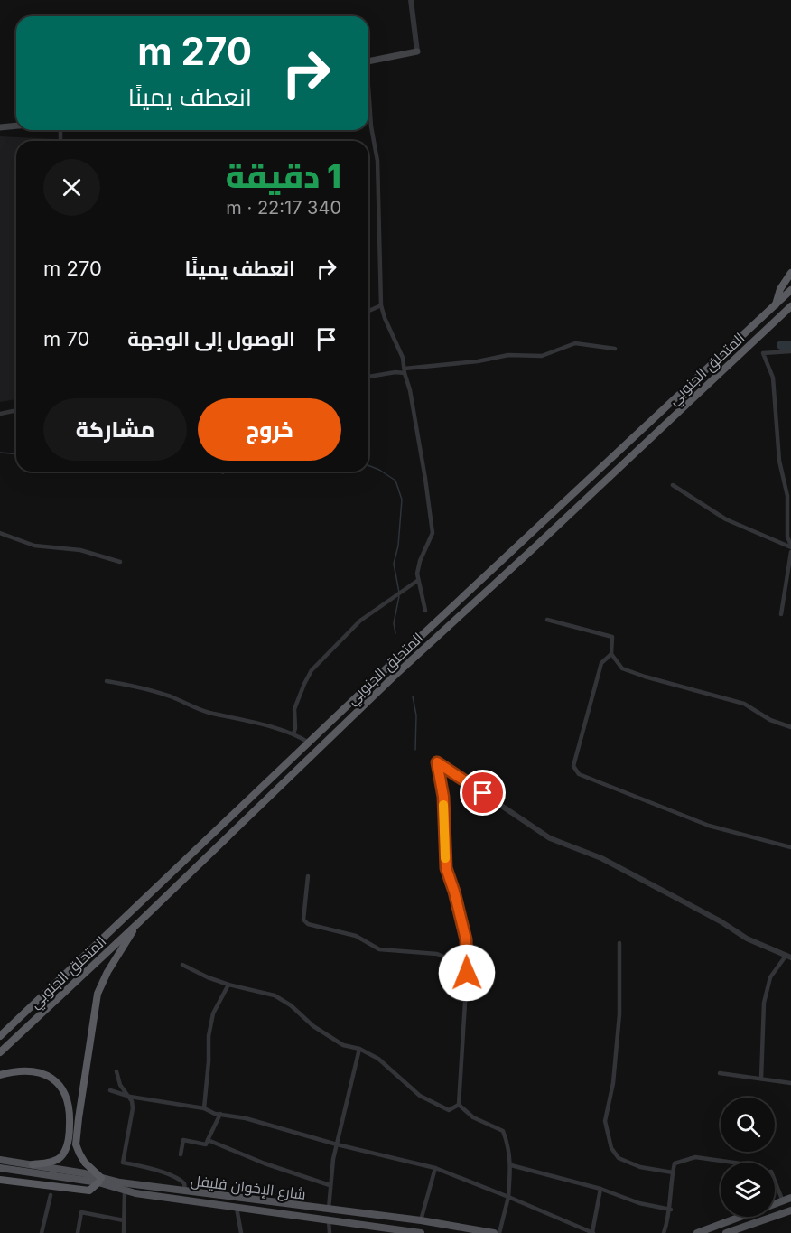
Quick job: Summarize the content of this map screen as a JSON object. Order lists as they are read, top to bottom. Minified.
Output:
{"streets":{"highway":["المتحلق الجنوبي"],"main road":["شارع الإخوان فليفل"]},"page":{"turn":["270 m","انعطف يمينًا"],"heading":["1 دقيقة","340 m · 22:17"],"list":[{"name":"انعطف يمينًا","value":"270 m"},{"name":"الوصول إلى الوجهة","value":"70 m"}],"buttons":["خروج","مشاركة"]}}
